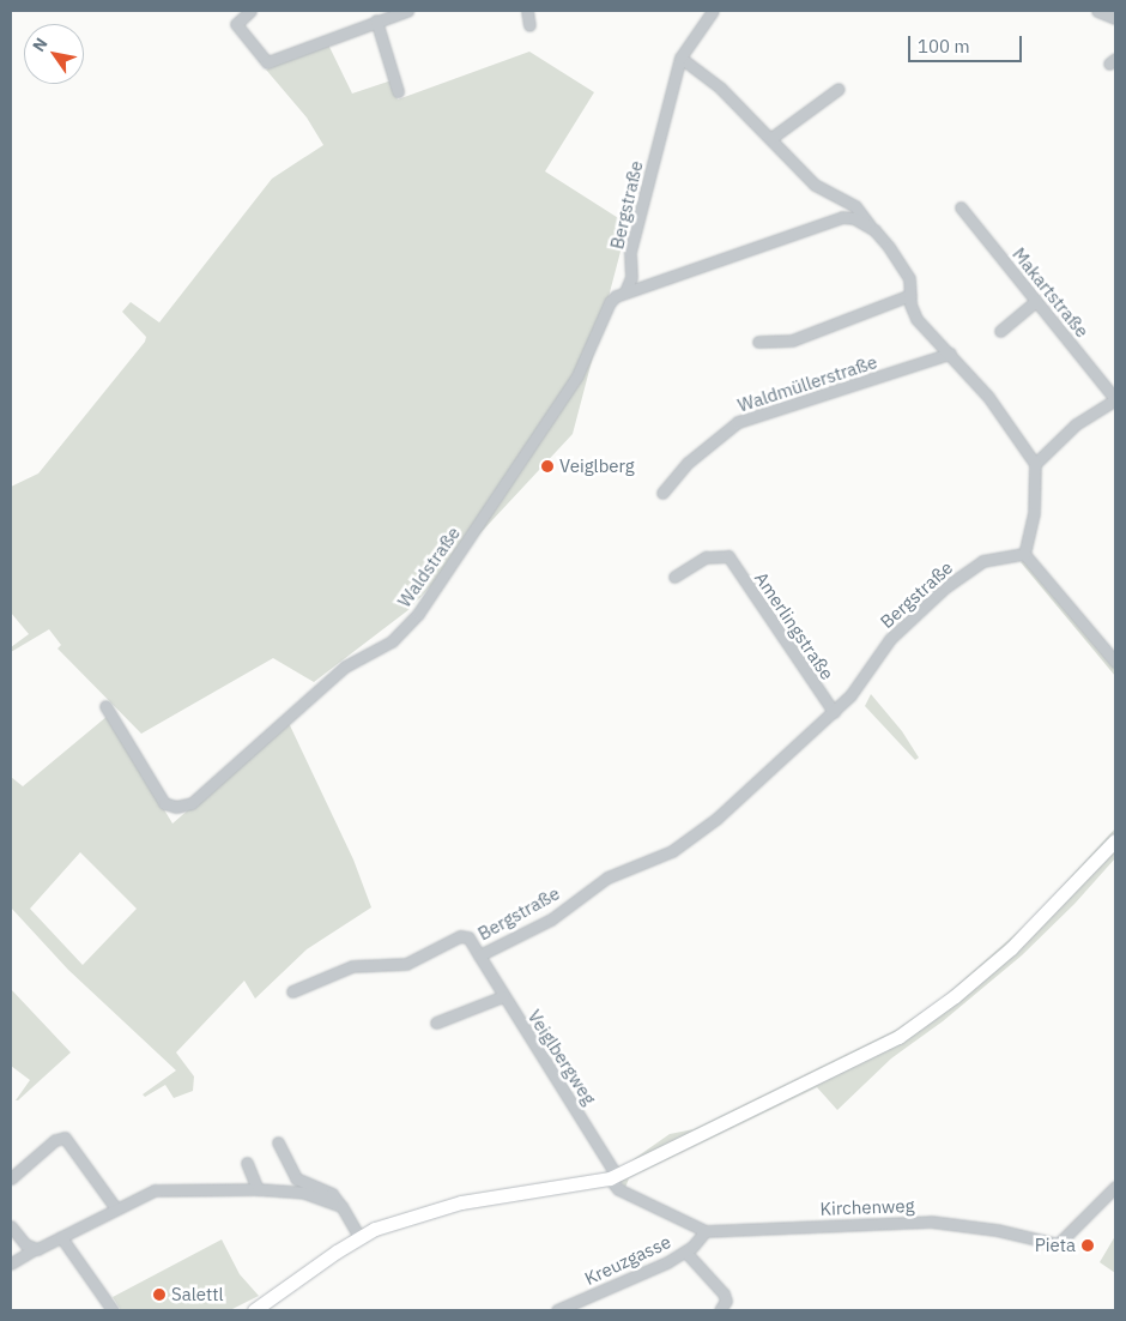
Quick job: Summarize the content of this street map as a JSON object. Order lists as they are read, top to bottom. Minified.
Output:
{"streets":{"street":["Bergstraße","Makartstraße","Waldmüllerstraße","Waldstraße","Amerlingstraße","Veiglbergweg","Kirchenweg","Kreuzgasse"]},"crossings":[["Bergstraße","Waldstraße"],["Bergstraße","Amerlingstraße"],["Bergstraße","Veiglbergweg"],["Veiglbergweg","Kirchenweg"],["Kirchenweg","Kreuzgasse"]],"places":["Veiglberg","Pieta","Salettl"],"scale_bar":"100 m","north":"top left"}
